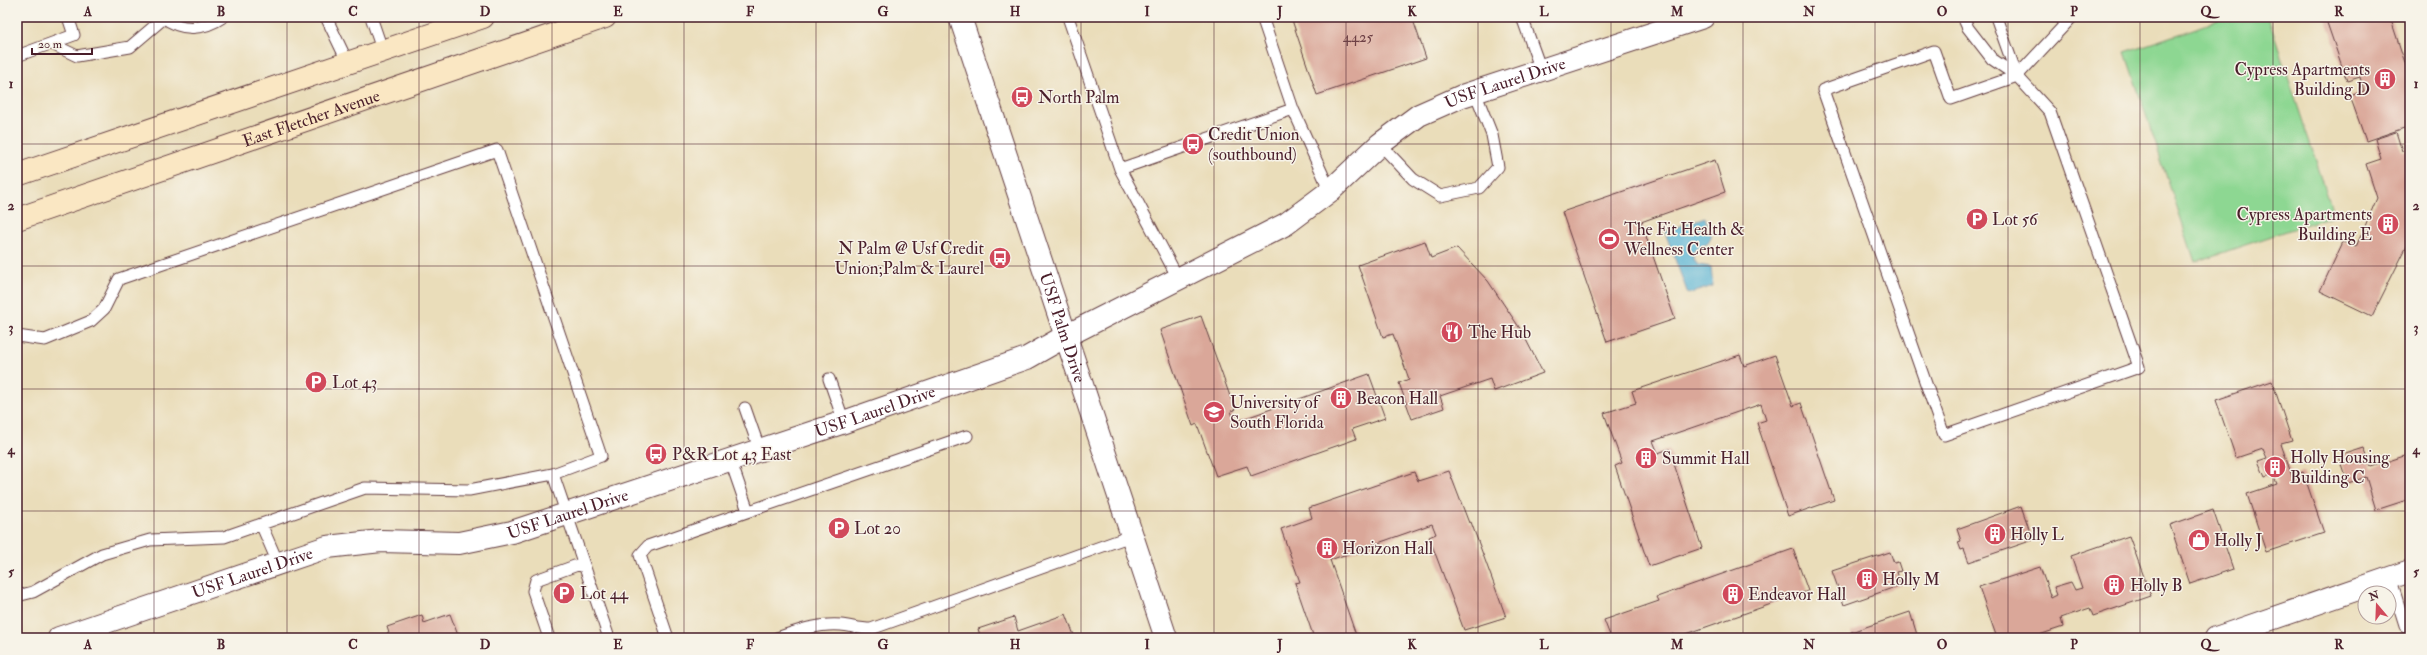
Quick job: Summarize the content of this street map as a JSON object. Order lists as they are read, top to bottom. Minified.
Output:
{"streets":{"main road":["East Fletcher Avenue"],"street":["USF Laurel Drive","USF Palm Drive"]},"crossings":[["USF Laurel Drive","USF Palm Drive"]],"places":{"building":["Cypress Apartments Building D","Cypress Apartments Building E","Beacon Hall","Summit Hall","Holly Housing Building C","Holly L","Horizon Hall","Holly M","Holly B","Endeavor Hall"],"bus stop":["North Palm","Credit Union (southbound)","N Palm @ Usf Credit Union;Palm & Laurel","P&R Lot 43 East"],"parking":["Lot 56","Lot 43","Lot 20","Lot 44"],"sports":["The Fit Health & Wellness Center"],"restaurant":["The Hub"],"school or university":["University of South Florida"],"shop":["Holly J"]},"house_numbers":["4425"],"scale_bar":"20 m","north":"top","grid":{"columns":["A","B","C","D","E","F","G","H","I","J","K","L","M","N","O","P","Q","R"],"rows":["1","2","3","4","5"]}}
